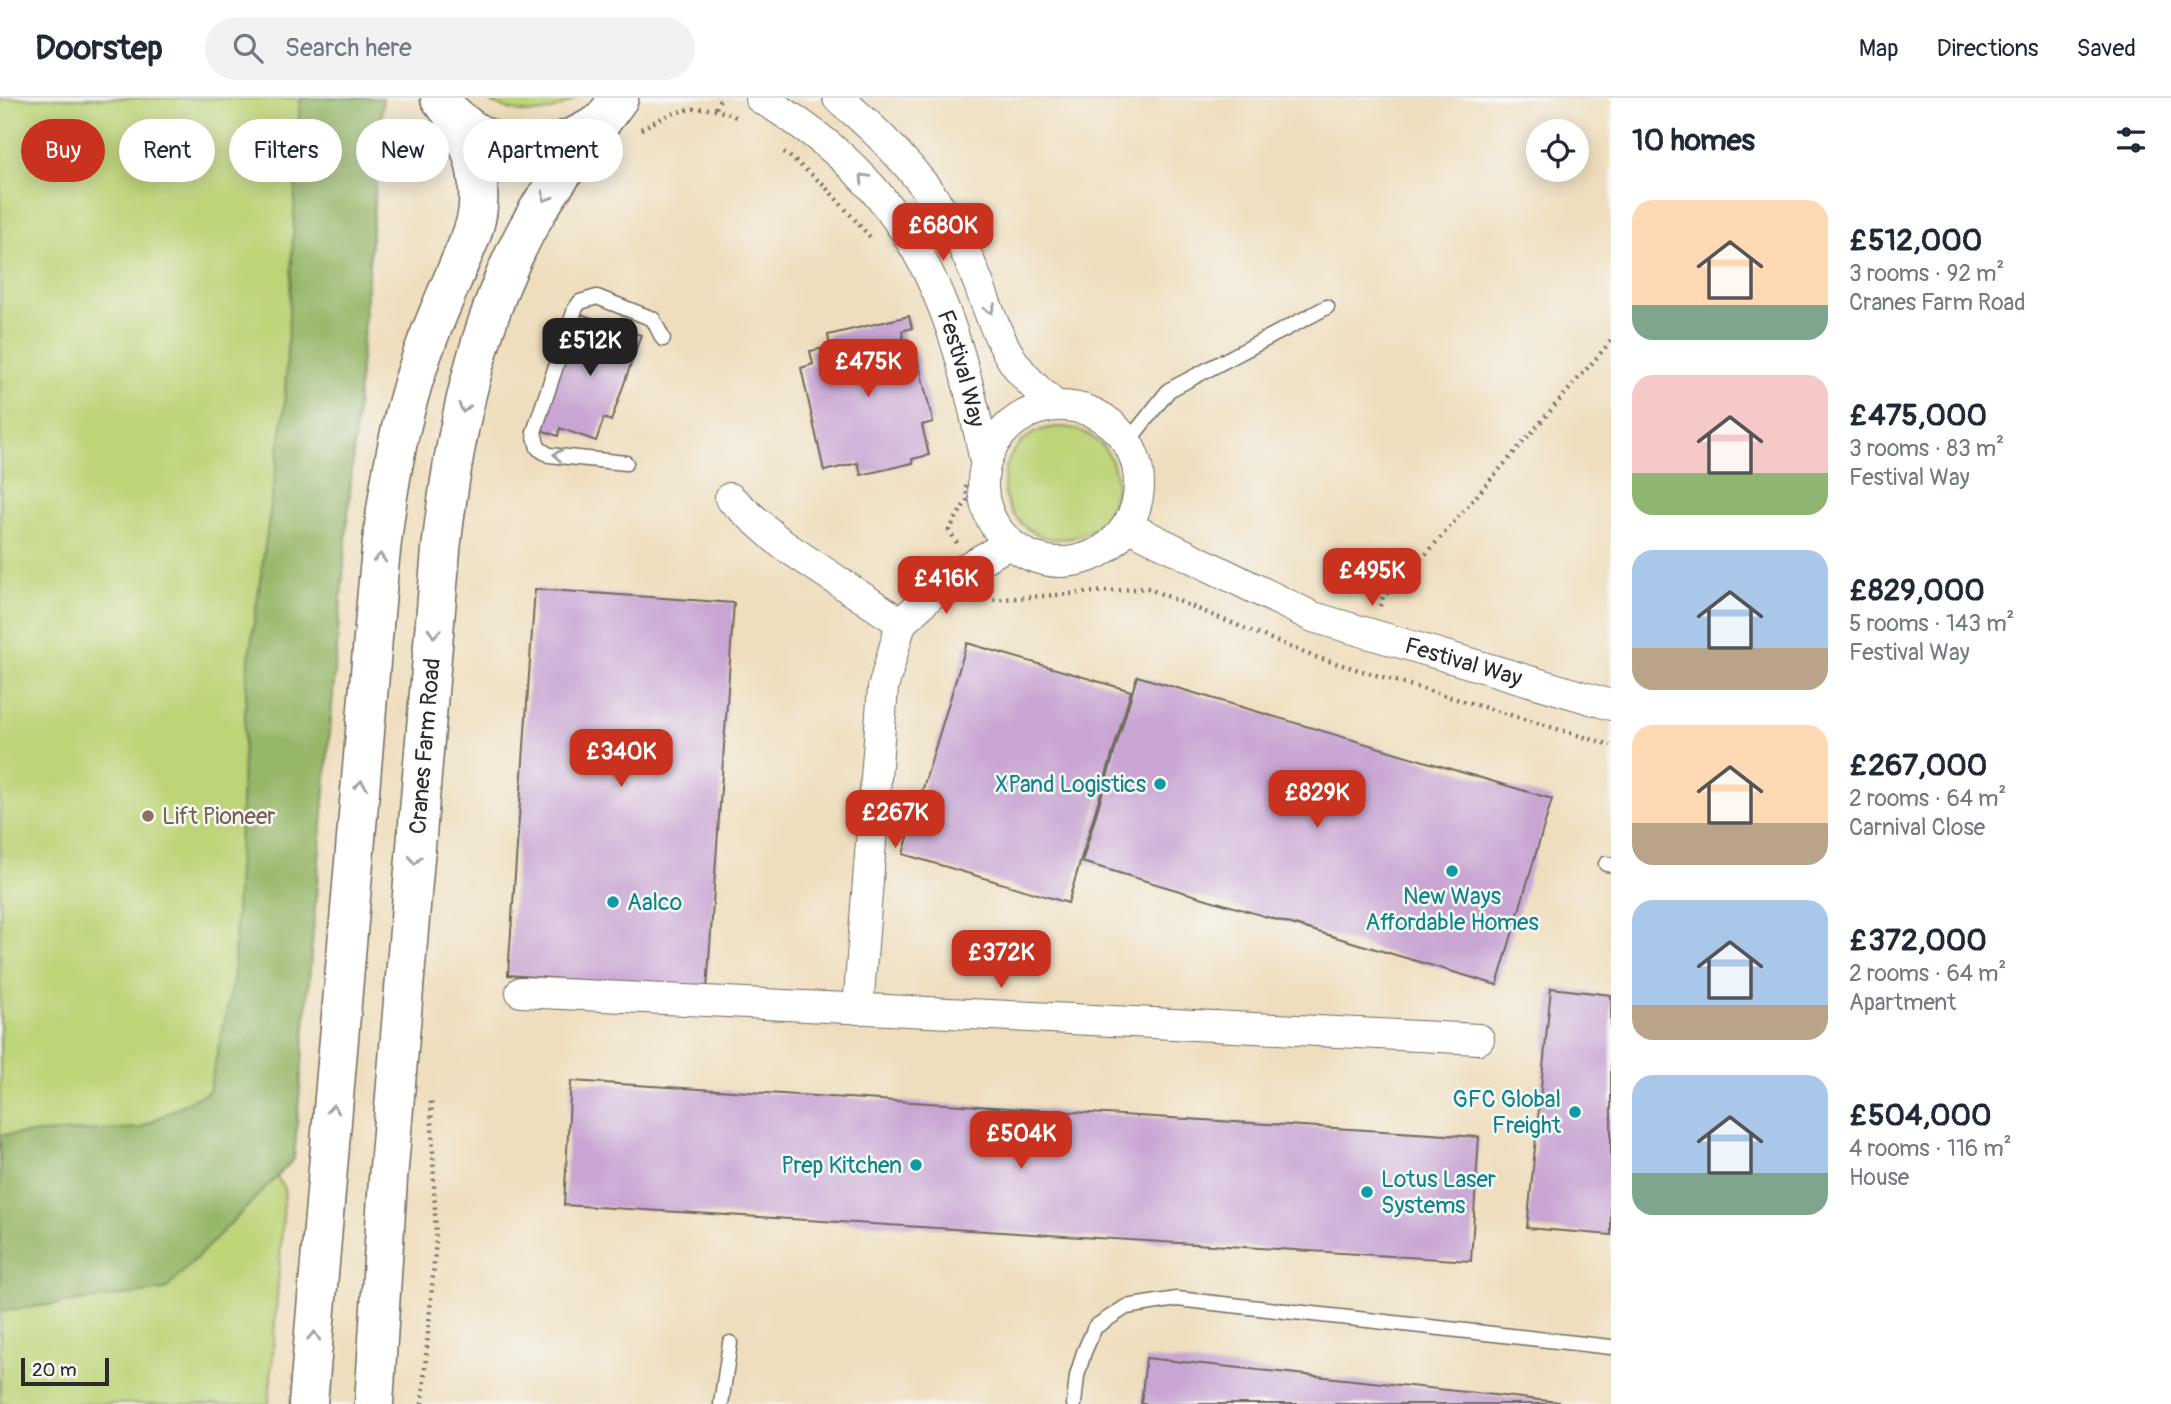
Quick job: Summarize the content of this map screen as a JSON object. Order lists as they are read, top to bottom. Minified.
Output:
{"streets":{"main road":["Cranes Farm Road"],"street":["Festival Way"]},"places":["XPand Logistics","Lift Pioneer","New Ways Affordable Homes","Aalco","GFC Global Freight","Prep Kitchen","Lotus Laser Systems"],"scale_bar":"20 m","page":{"header":"Doorstep","search":"Search here","nav":["Map","Directions","Saved"],"heading":"10 homes","chip":["Buy","Rent","Filters","New","Apartment"],"list":[{"name":"£512,000","note":"3 rooms · 92 m² · Cranes Farm Road"},{"name":"£475,000","note":"3 rooms · 83 m² · Festival Way"},{"name":"£829,000","note":"5 rooms · 143 m² · Festival Way"},{"name":"£267,000","note":"2 rooms · 64 m² · Carnival Close"},{"name":"£372,000","note":"2 rooms · 64 m² · Apartment"},{"name":"£504,000","note":"4 rooms · 116 m² · House"}],"price":["£680K","£512K","£475K","£495K","£416K","£340K","£829K","£267K","£372K","£504K"],"scale":"20 m"}}
